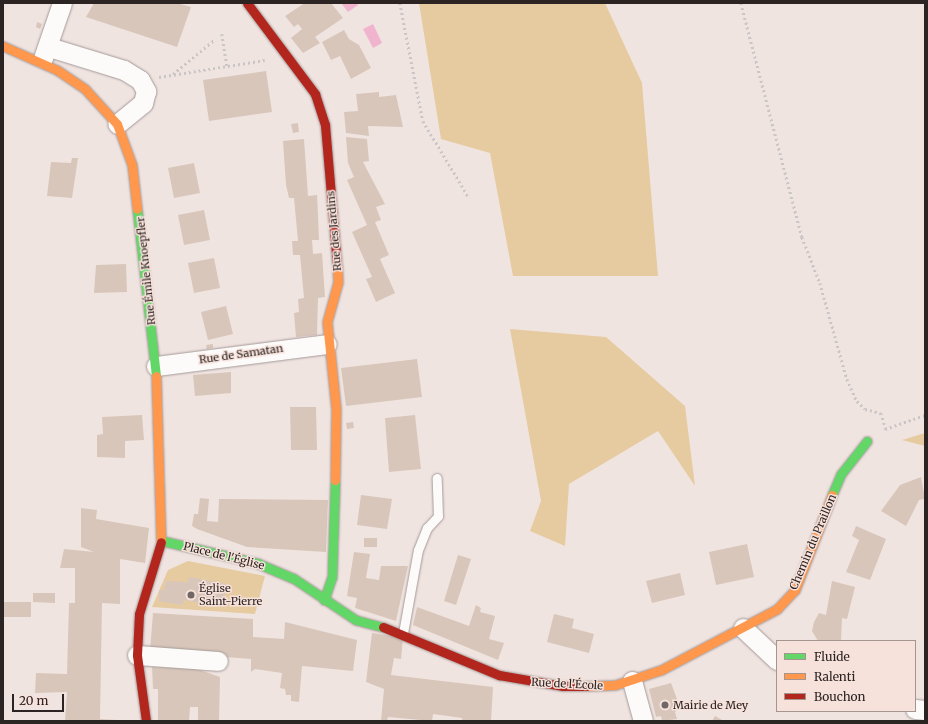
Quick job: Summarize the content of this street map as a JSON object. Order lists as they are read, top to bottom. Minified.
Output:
{"streets":{"street":["Rue des Jardins","Rue Émile Knoepfler","Rue de Samatan","Chemin du Praillon","Place de l'Église","Rue de l'École"]},"crossings":[["Rue des Jardins","Rue de Samatan"],["Rue des Jardins","Place de l'Église"],["Rue des Jardins","Rue de l'École"],["Rue Émile Knoepfler","Rue de Samatan"],["Rue Émile Knoepfler","Place de l'Église"],["Chemin du Praillon","Rue de l'École"],["Place de l'Église","Rue de l'École"]],"places":["Église Saint-Pierre","Mairie de Mey"],"legend":["Fluide","Ralenti","Bouchon"],"scale_bar":"20 m"}
